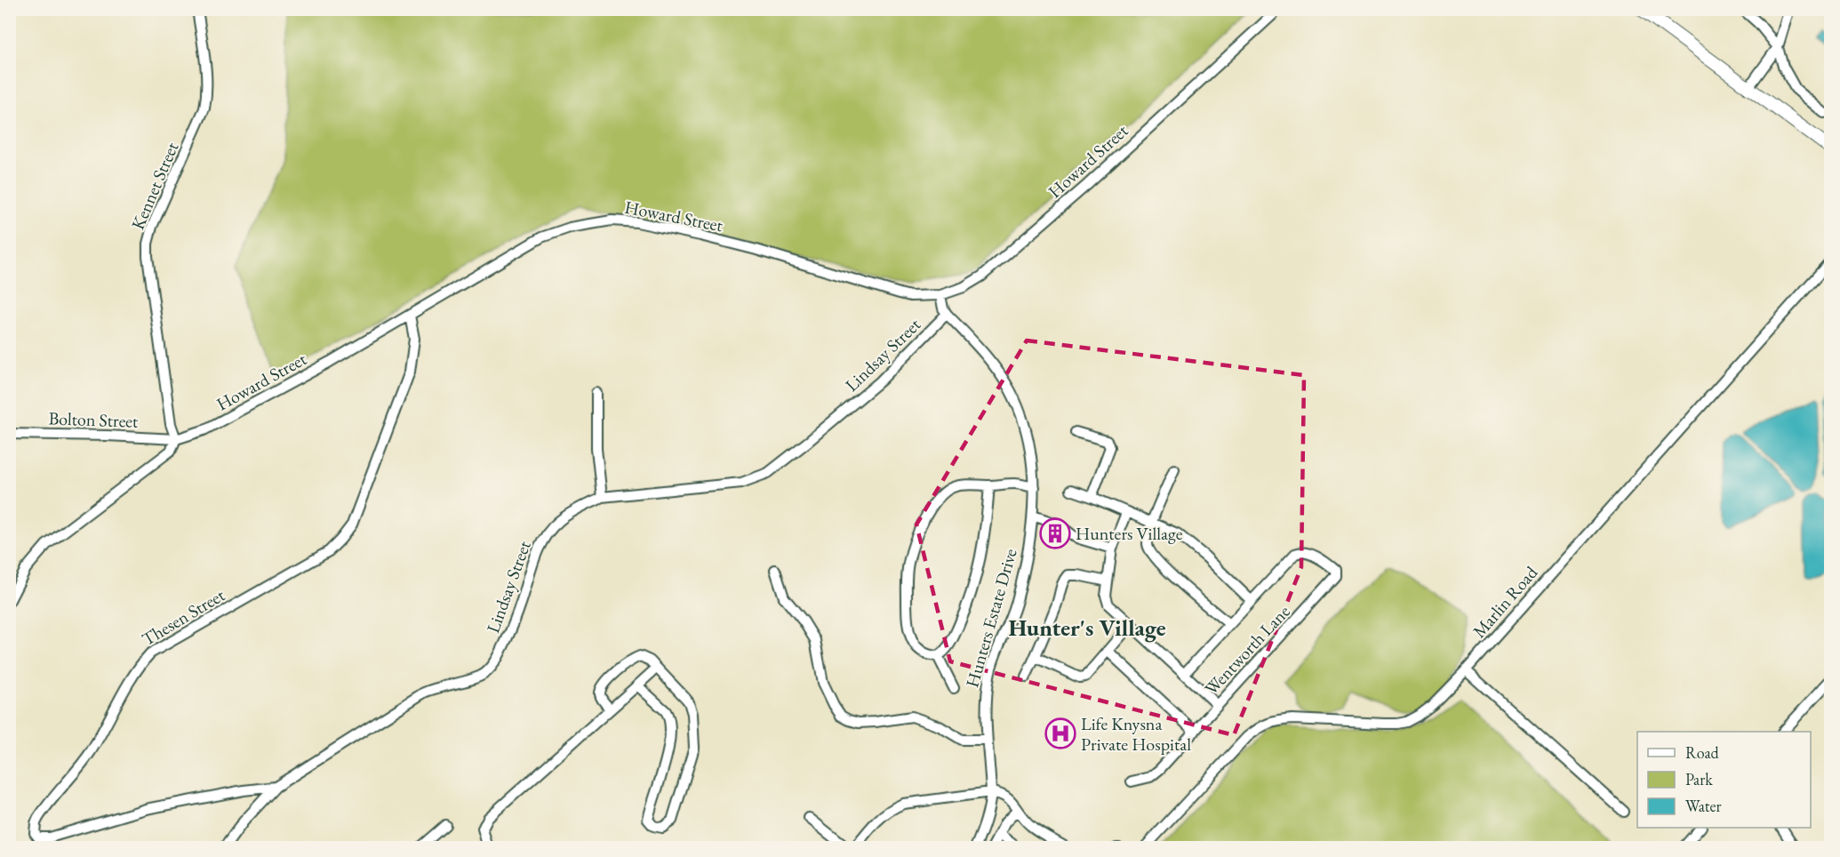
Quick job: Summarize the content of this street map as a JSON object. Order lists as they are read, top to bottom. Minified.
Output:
{"streets":{"street":["Howard Street","Kennet Street","Lindsay Street","Bolton Street","Marlin Road","Thesen Street","Hunters Estate Drive","Wentworth Lane"]},"crossings":[["Howard Street","Kennet Street"],["Howard Street","Bolton Street"],["Howard Street","Thesen Street"],["Howard Street","Hunters Estate Drive"],["Kennet Street","Bolton Street"],["Lindsay Street","Thesen Street"],["Lindsay Street","Hunters Estate Drive"]],"districts":["Hunter's Village"],"places":{"building":["Hunters Village"],"hospital":["Life Knysna Private Hospital"]},"legend":["Road","Park","Water"]}
